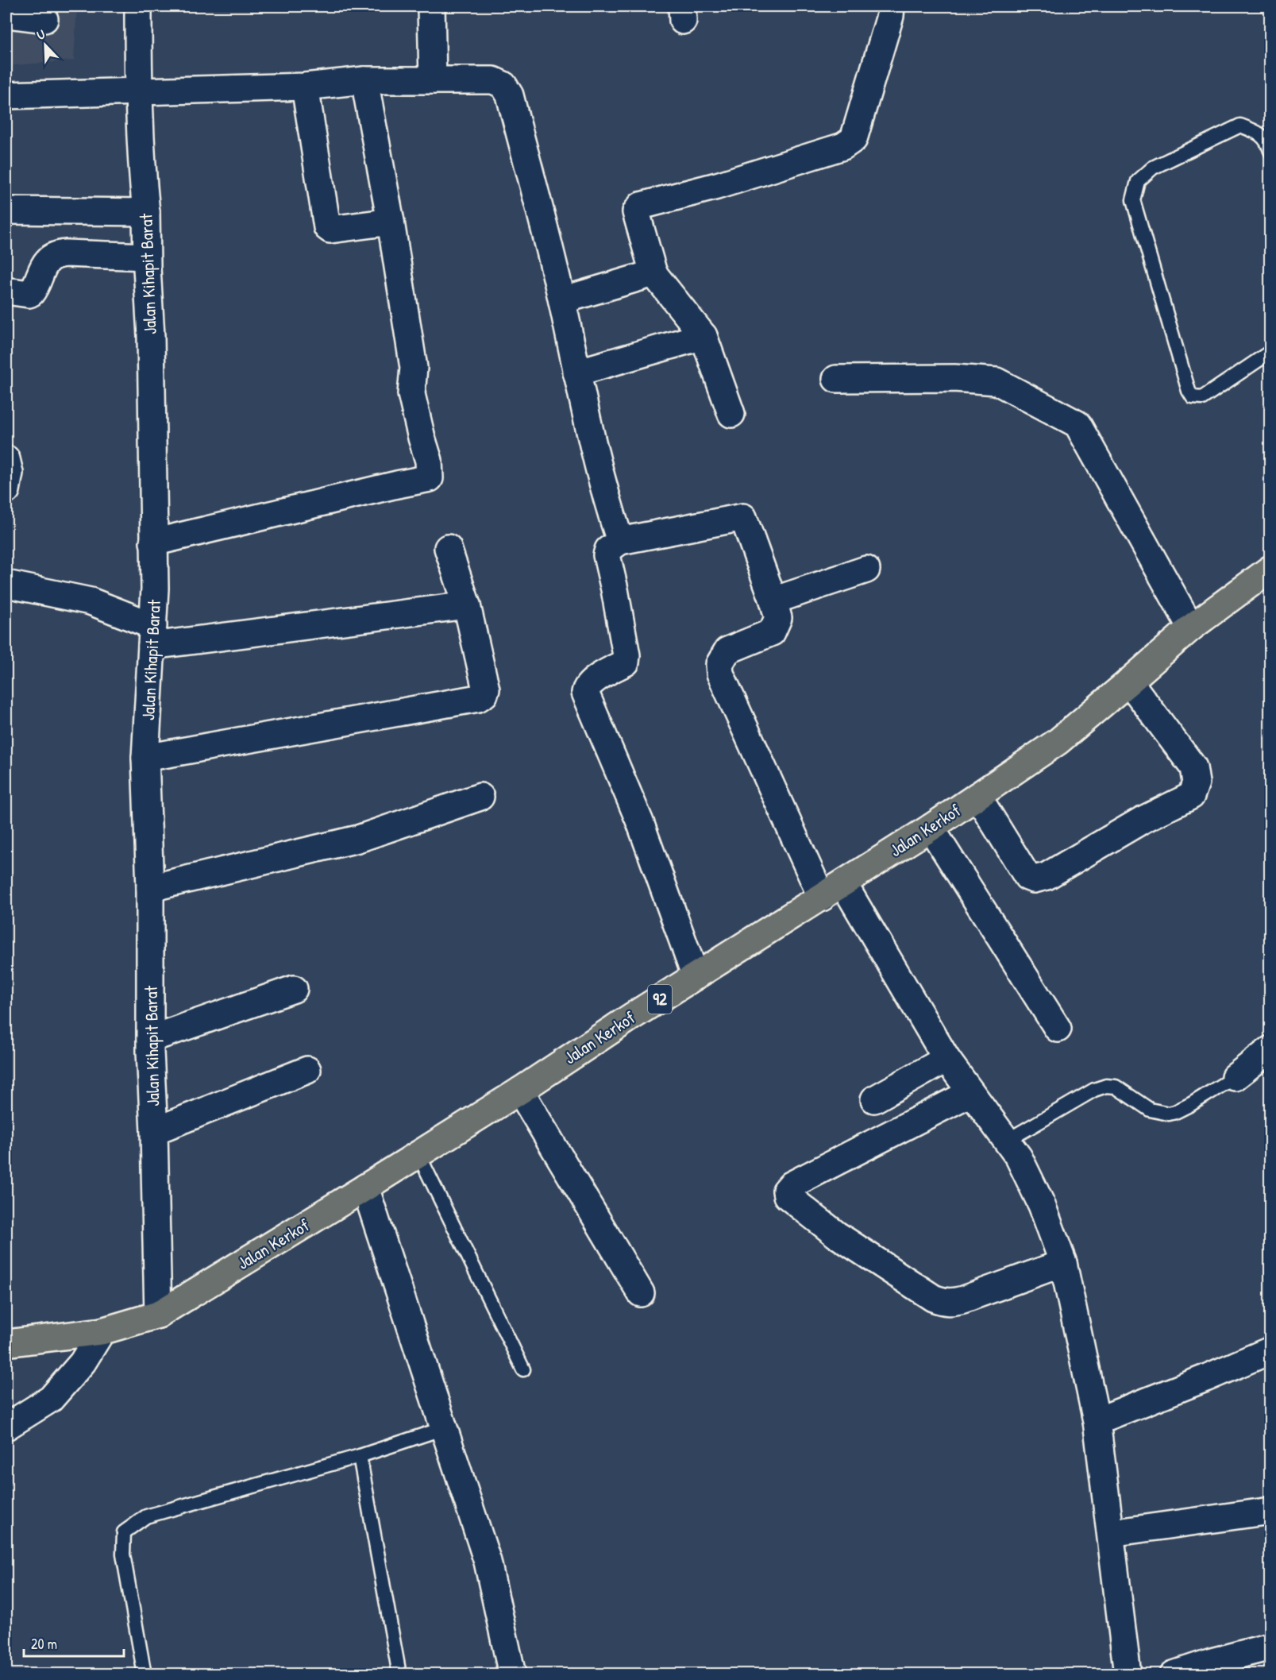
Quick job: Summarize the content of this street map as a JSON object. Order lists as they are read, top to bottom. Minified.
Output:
{"streets":{"main road":["Jalan Kerkof","92"],"street":["Jalan Kihapit Barat"]},"crossings":[["Jalan Kihapit Barat","Jalan Kerkof"]],"scale_bar":"20 m","north":"top left"}
